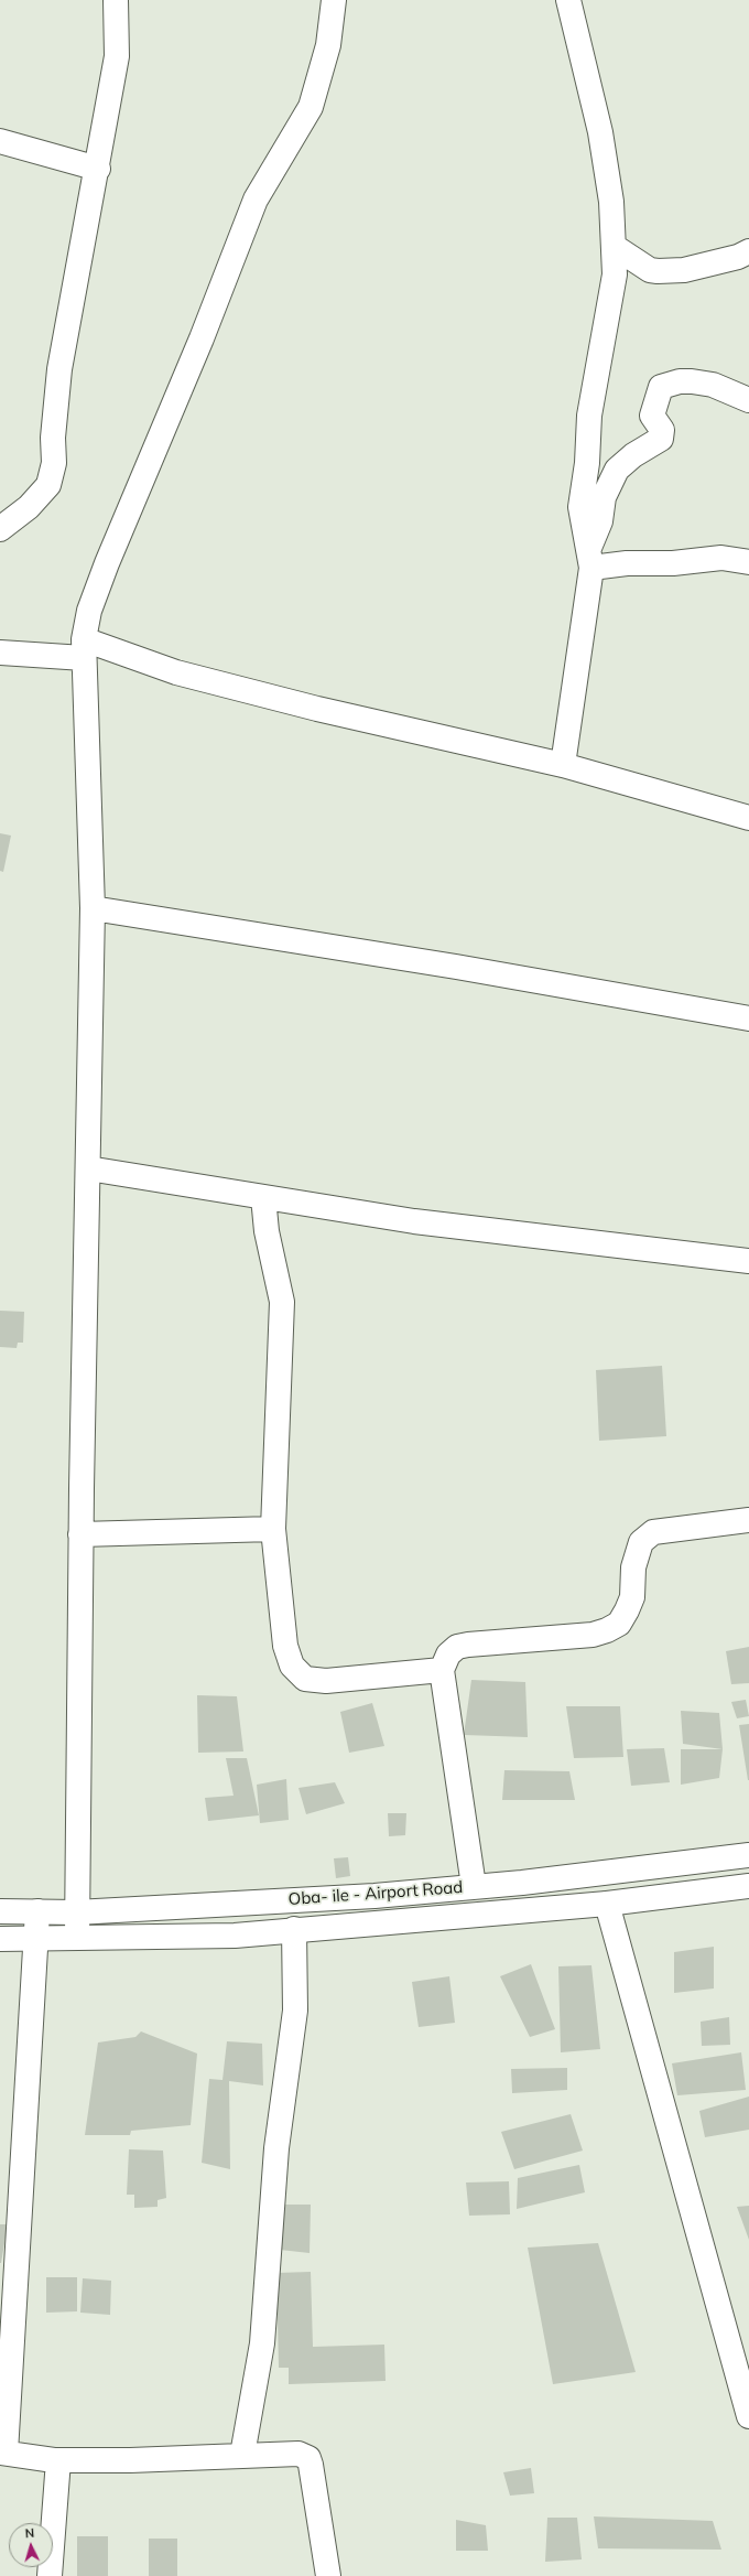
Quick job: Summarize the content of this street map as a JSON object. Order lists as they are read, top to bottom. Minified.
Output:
{"streets":{"street":["Oba- ile - Airport Road"]},"north":"top"}
